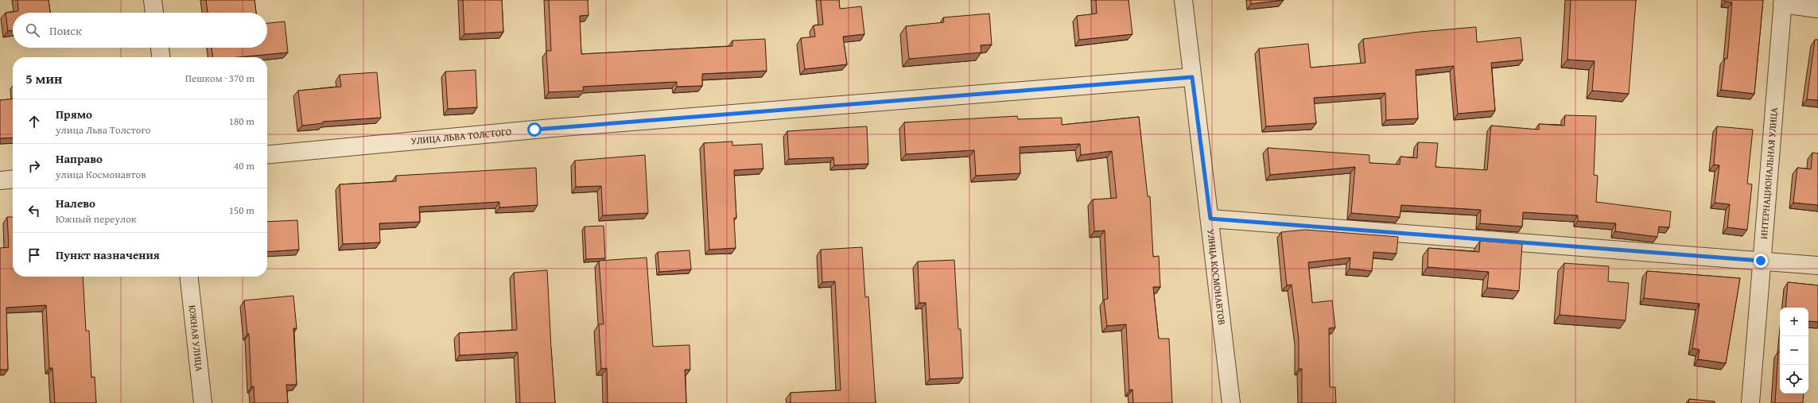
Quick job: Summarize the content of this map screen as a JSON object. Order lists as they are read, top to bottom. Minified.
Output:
{"streets":{"street":["УЛИЦА ЛЬВА ТОЛСТОГО","ИНТЕРНАЦИОНАЛЬНАЯ УЛИЦА","УЛИЦА КОСМОНАВТОВ","ЮЖНАЯ УЛИЦА"]},"crossings":[["УЛИЦА ЛЬВА ТОЛСТОГО","УЛИЦА КОСМОНАВТОВ"]],"page":{"search":"Поиск","heading":["5 мин","Пешком · 370 m"],"list":[["Прямо","улица Льва Толстого","180 m"],["Направо","улица Космонавтов","40 m"],["Налево","Южный переулок","150 m"],"Пункт назначения"],"map_buttons":["+","−"]}}
